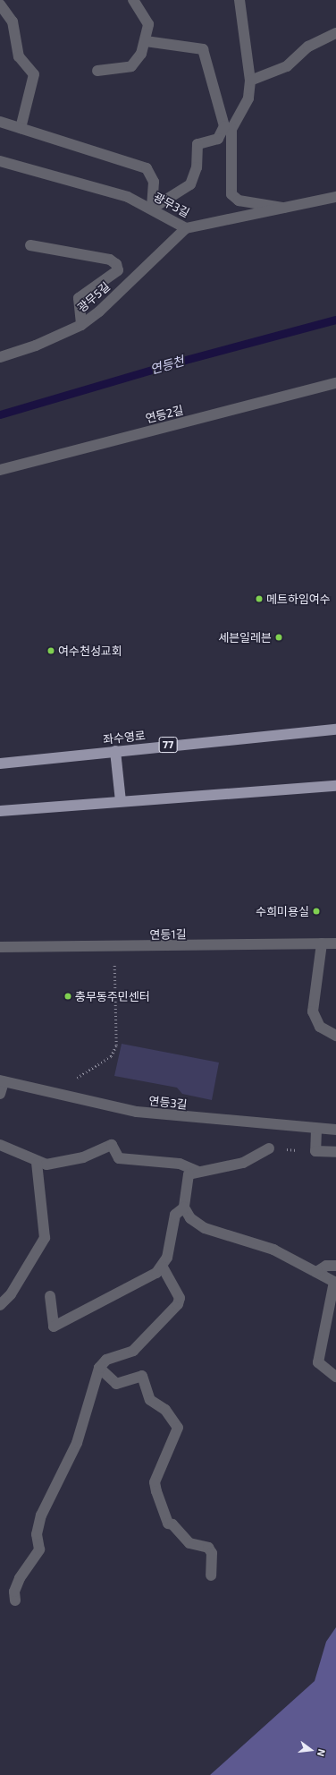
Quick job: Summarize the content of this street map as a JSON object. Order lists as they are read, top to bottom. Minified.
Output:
{"streets":{"main road":["좌수영로","77"],"street":["광무3길","광무5길","연등2길","연등1길","연등3길"]},"crossings":[["광무3길","광무5길"]],"water":["연등천"],"places":["메트하임여수","세븐일레븐","여수천성교회","수희미용실","충무동주민센터"],"north":"right"}
